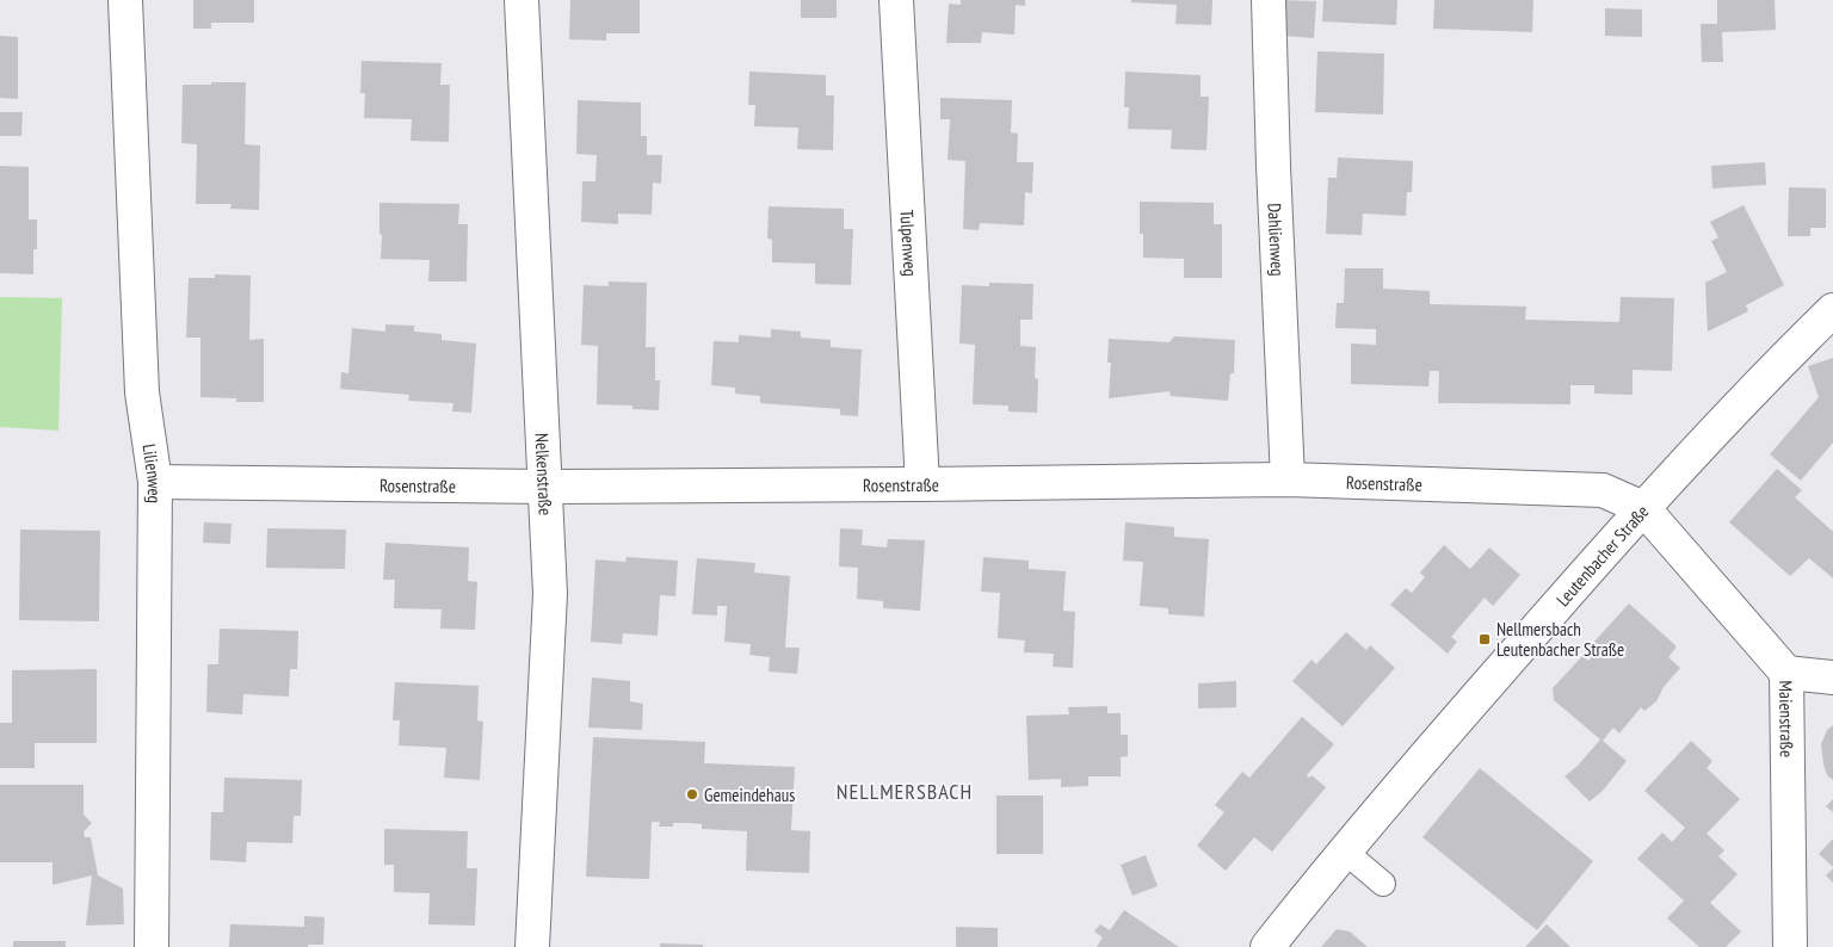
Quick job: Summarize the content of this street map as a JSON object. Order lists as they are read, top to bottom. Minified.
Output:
{"streets":{"street":["Dahlienweg","Tulpenweg","Lilienweg","Nelkenstraße","Rosenstraße","Leutenbacher Straße","Maienstraße"]},"crossings":[["Dahlienweg","Rosenstraße"],["Tulpenweg","Rosenstraße"],["Lilienweg","Rosenstraße"],["Nelkenstraße","Rosenstraße"],["Rosenstraße","Leutenbacher Straße"],["Rosenstraße","Maienstraße"],["Leutenbacher Straße","Maienstraße"]],"districts":["NELLMERSBACH"],"places":{"transit":["Nellmersbach Leutenbacher Straße"],"other":["Gemeindehaus"]}}
